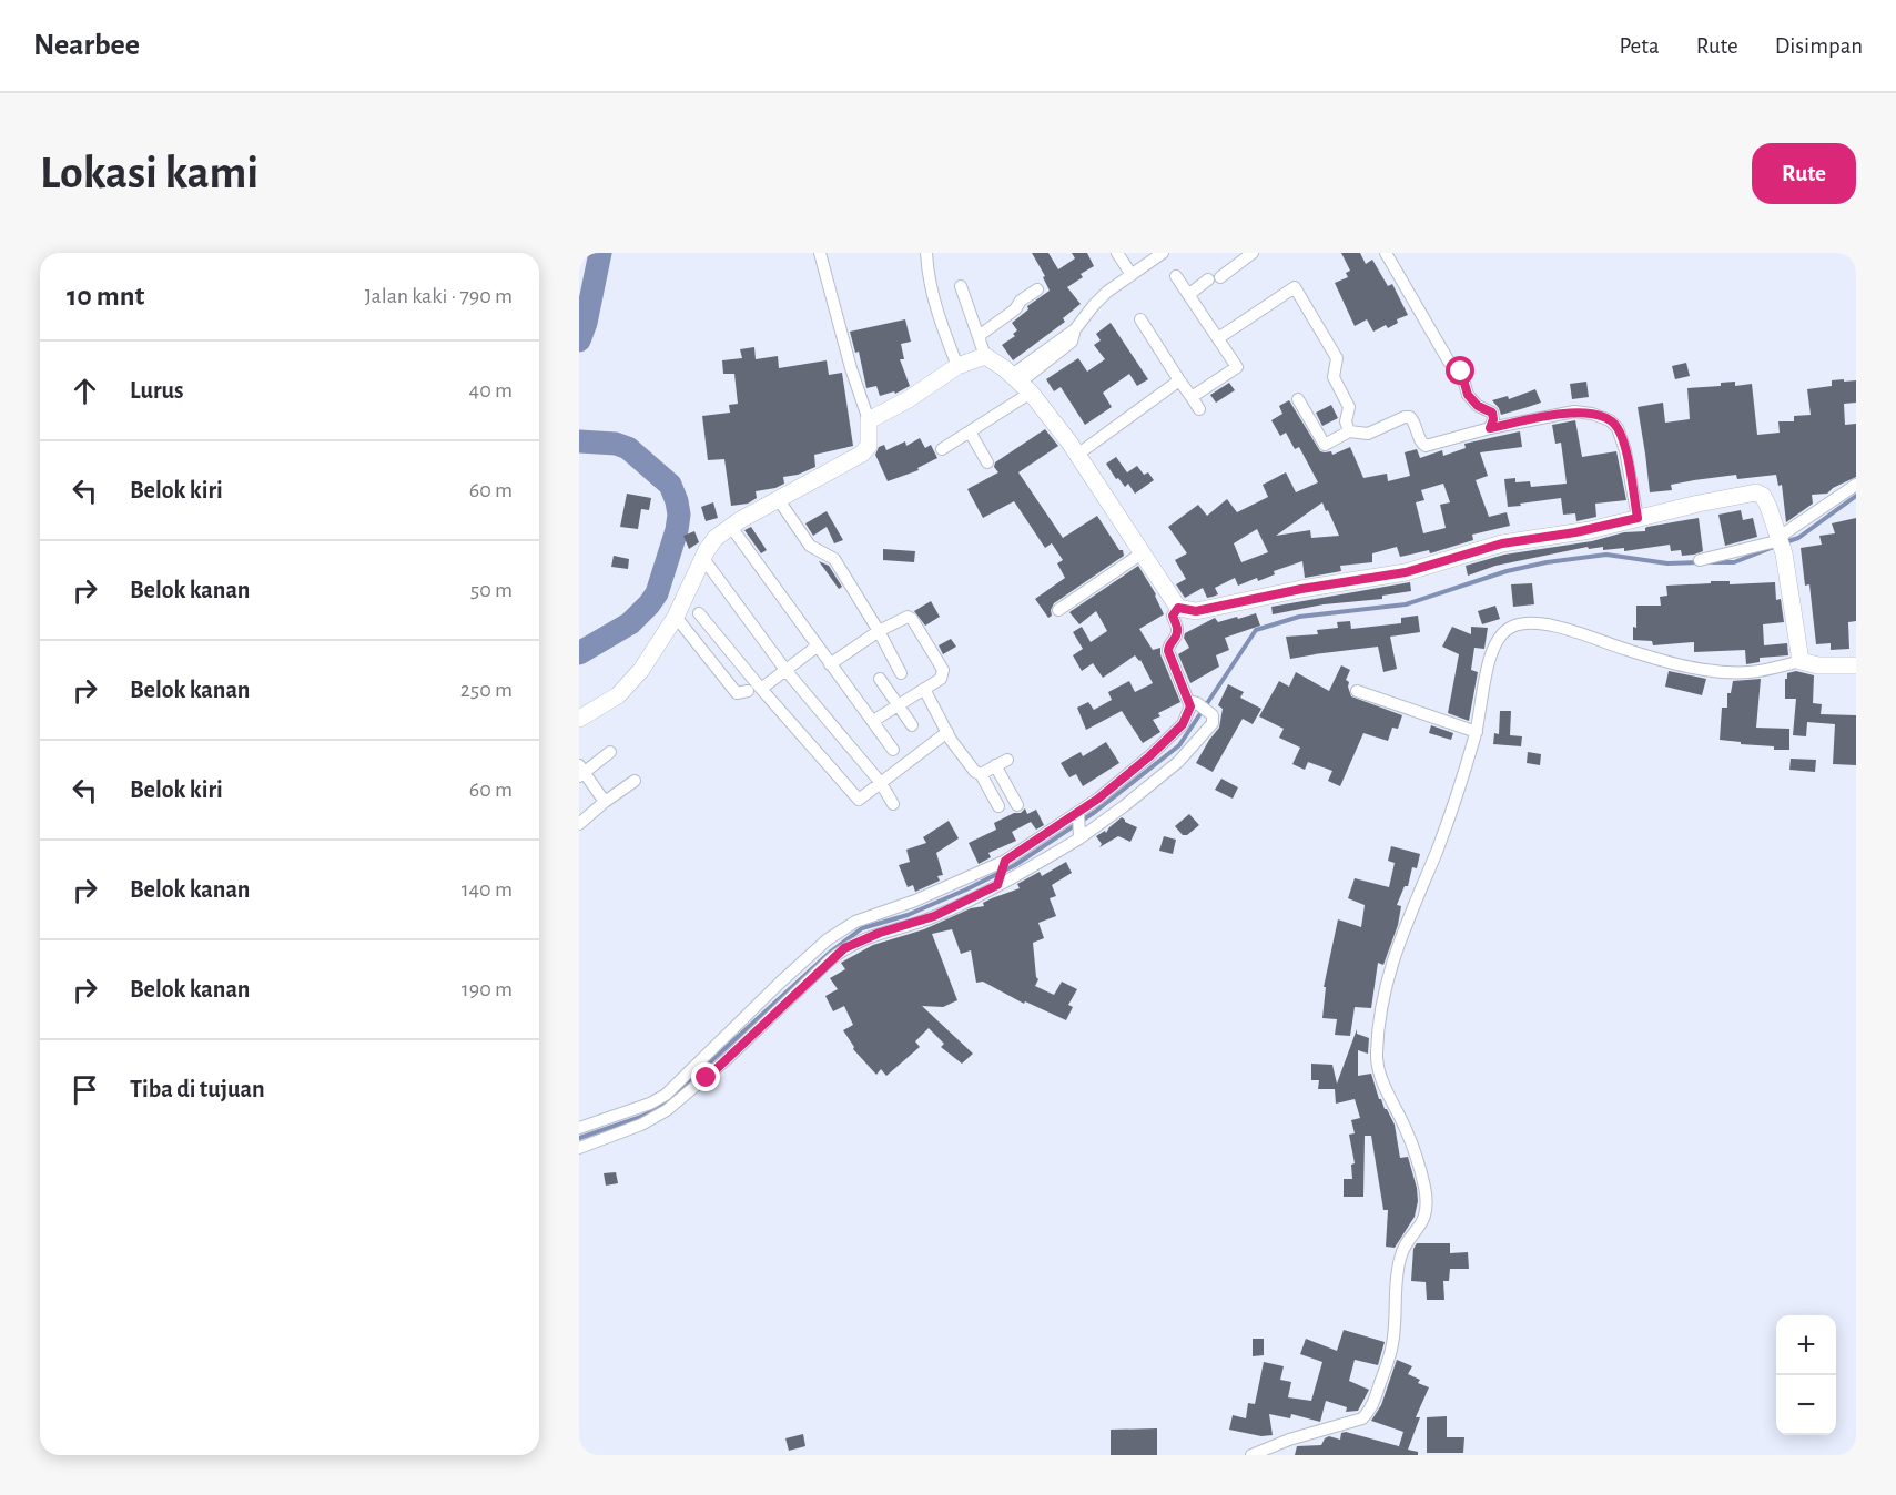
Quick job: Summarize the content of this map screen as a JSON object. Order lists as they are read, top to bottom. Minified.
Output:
{"page":{"header":"Nearbee","nav":["Peta","Rute","Disimpan"],"buttons":"Rute","title":"Lokasi kami","heading":["10 mnt","Jalan kaki · 790 m"],"list":[["Lurus","40 m"],["Belok kiri","60 m"],["Belok kanan","50 m"],["Belok kanan","250 m"],["Belok kiri","60 m"],["Belok kanan","140 m"],["Belok kanan","190 m"],"Tiba di tujuan"],"map_buttons":["+","−"]}}
